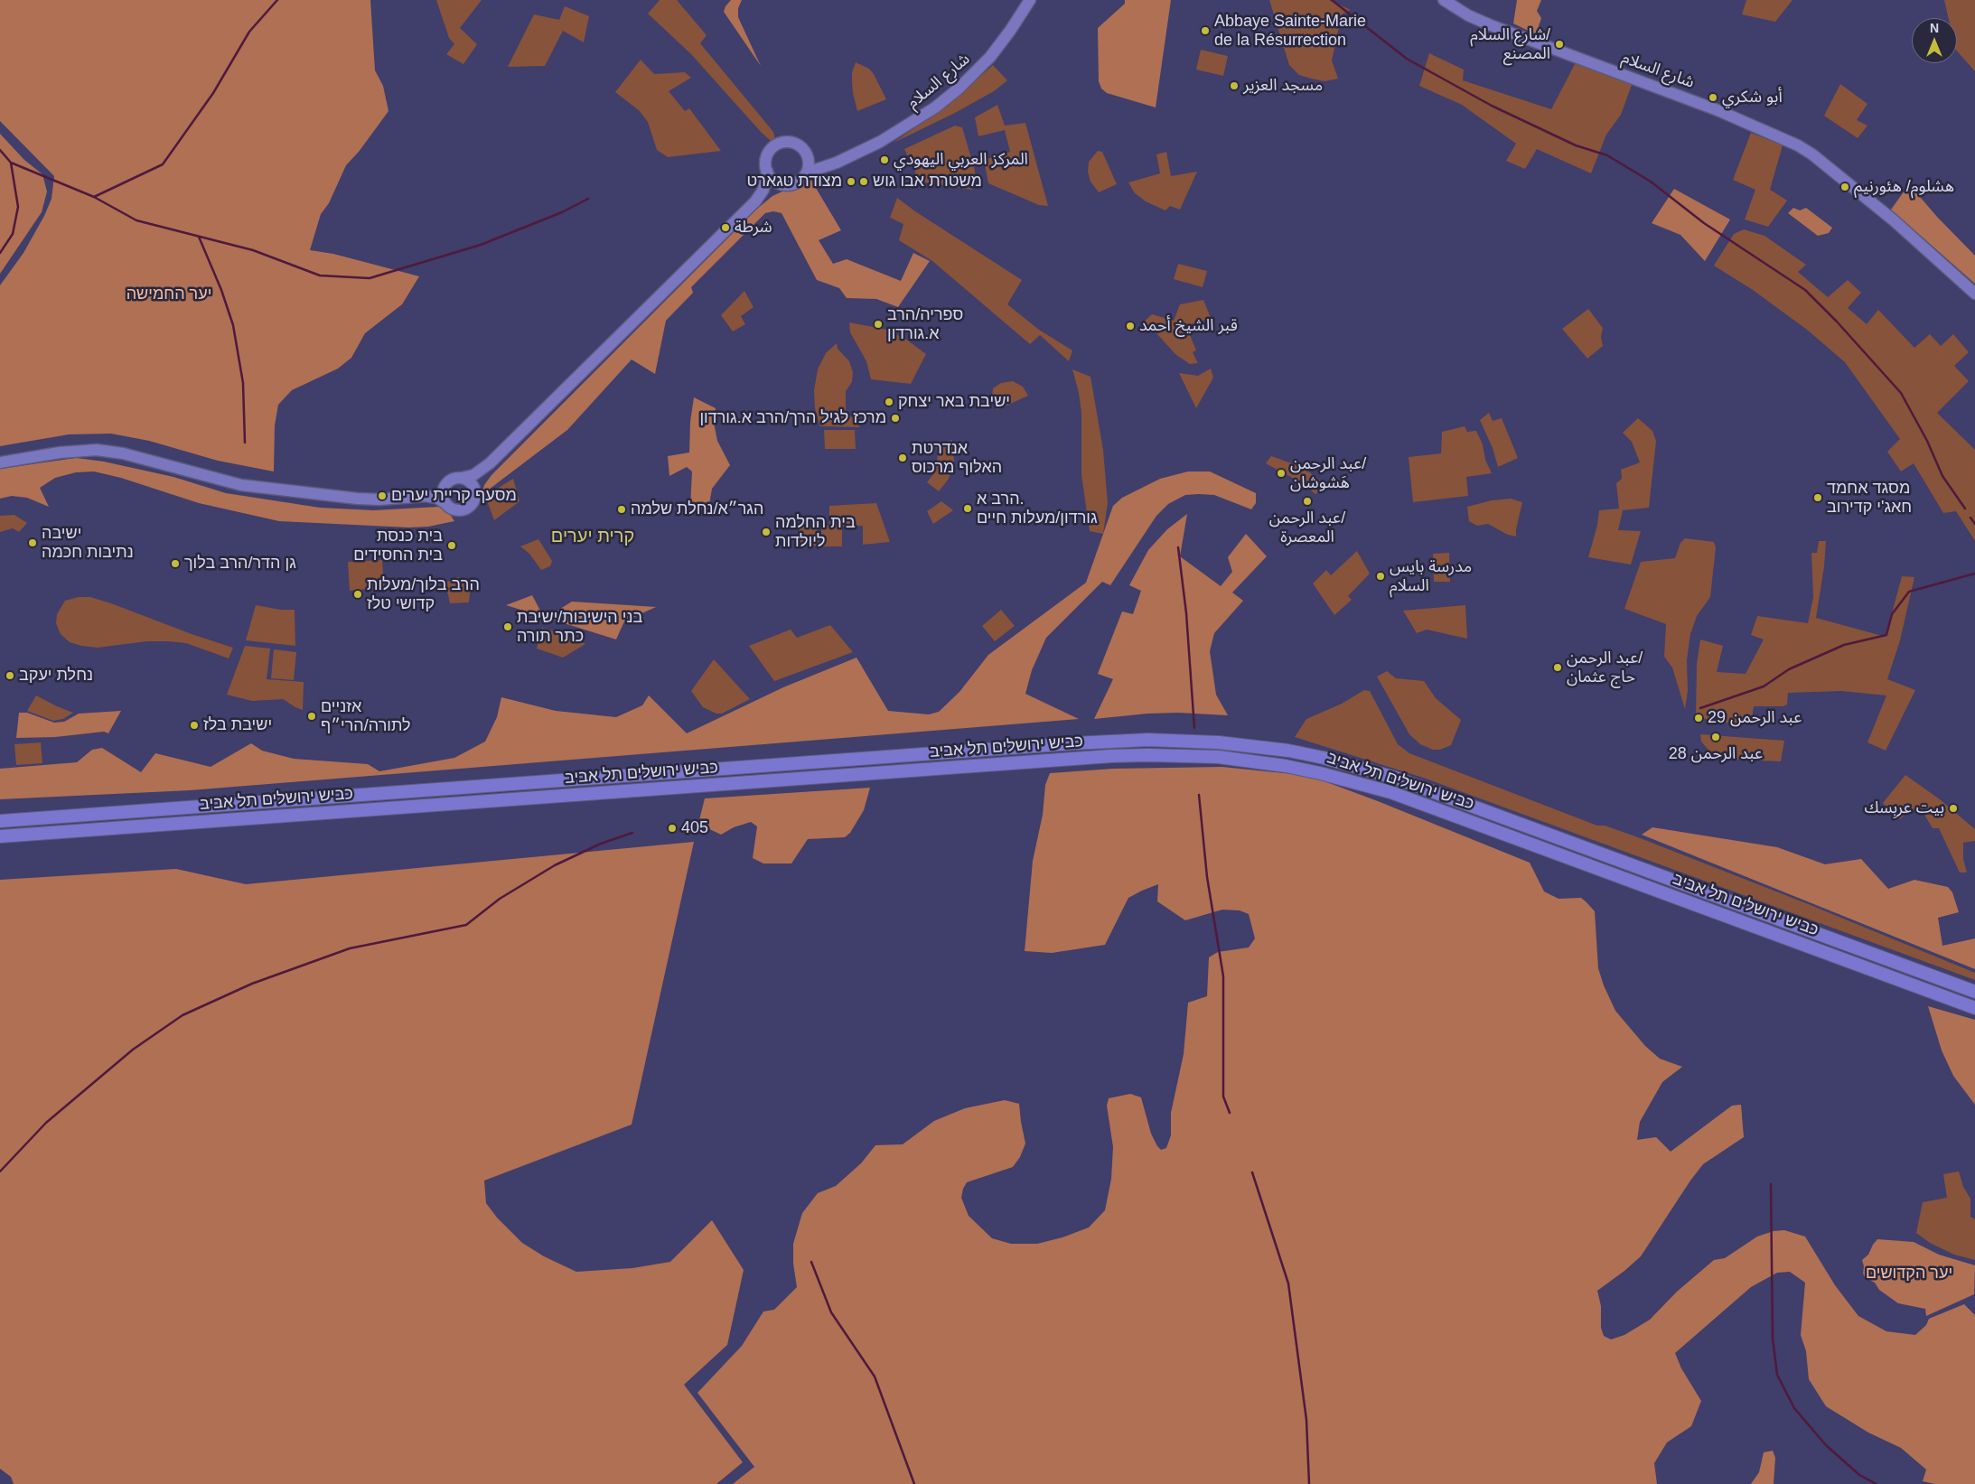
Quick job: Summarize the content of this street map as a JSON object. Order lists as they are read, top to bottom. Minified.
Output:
{"streets":{"highway":["כביש ירושלים תל אביב"],"main road":["شارع السلام"]},"districts":["קרית יערים"],"parks":["יער החמישה","יער הקדושים"],"places":["Abbaye Sainte-Marie de la Résurrection","شارع السلام/ المصنع","مسجد العزير","أبو شكري","المركز العربي اليهودي","מצודת טגארט","משטרת אבו גוש","هشلوم/ هئورنيم","شرطة","ספריה/הרב א.גורדון","قبر الشيخ أحمد","ישיבת באר יצחק","מרכז לגיל הרך/הרב א.גורדון","אנדרטת האלוף מרכוס","عبد الرحمن/ هَشوشان","מסעף קריית יערים","מסגד אחמד חאג'י קדירוב","عبد الرحمن/ المعصرة","הרב א. גורדון/מעלות חיים","הגר״א/נחלת שלמה","בית החלמה ליולדות","ישיבה נתיבות חכמה","בית כנסת בית החסידים","גן הדר/הרב בלוך","مدرسة بايس السلام","הרב בלוך/מעלות קדושי טלז","בני הישיבות/ישיבת כתר תורה","عبد الرحمن/ حاج عثمان","נחלת יעקב","אזניים לתורה/הרי״ף","عبد الرحمن 29","ישיבת בלז","عبد الرحمن 28","بيت عربِسك","405"],"north":"top"}
